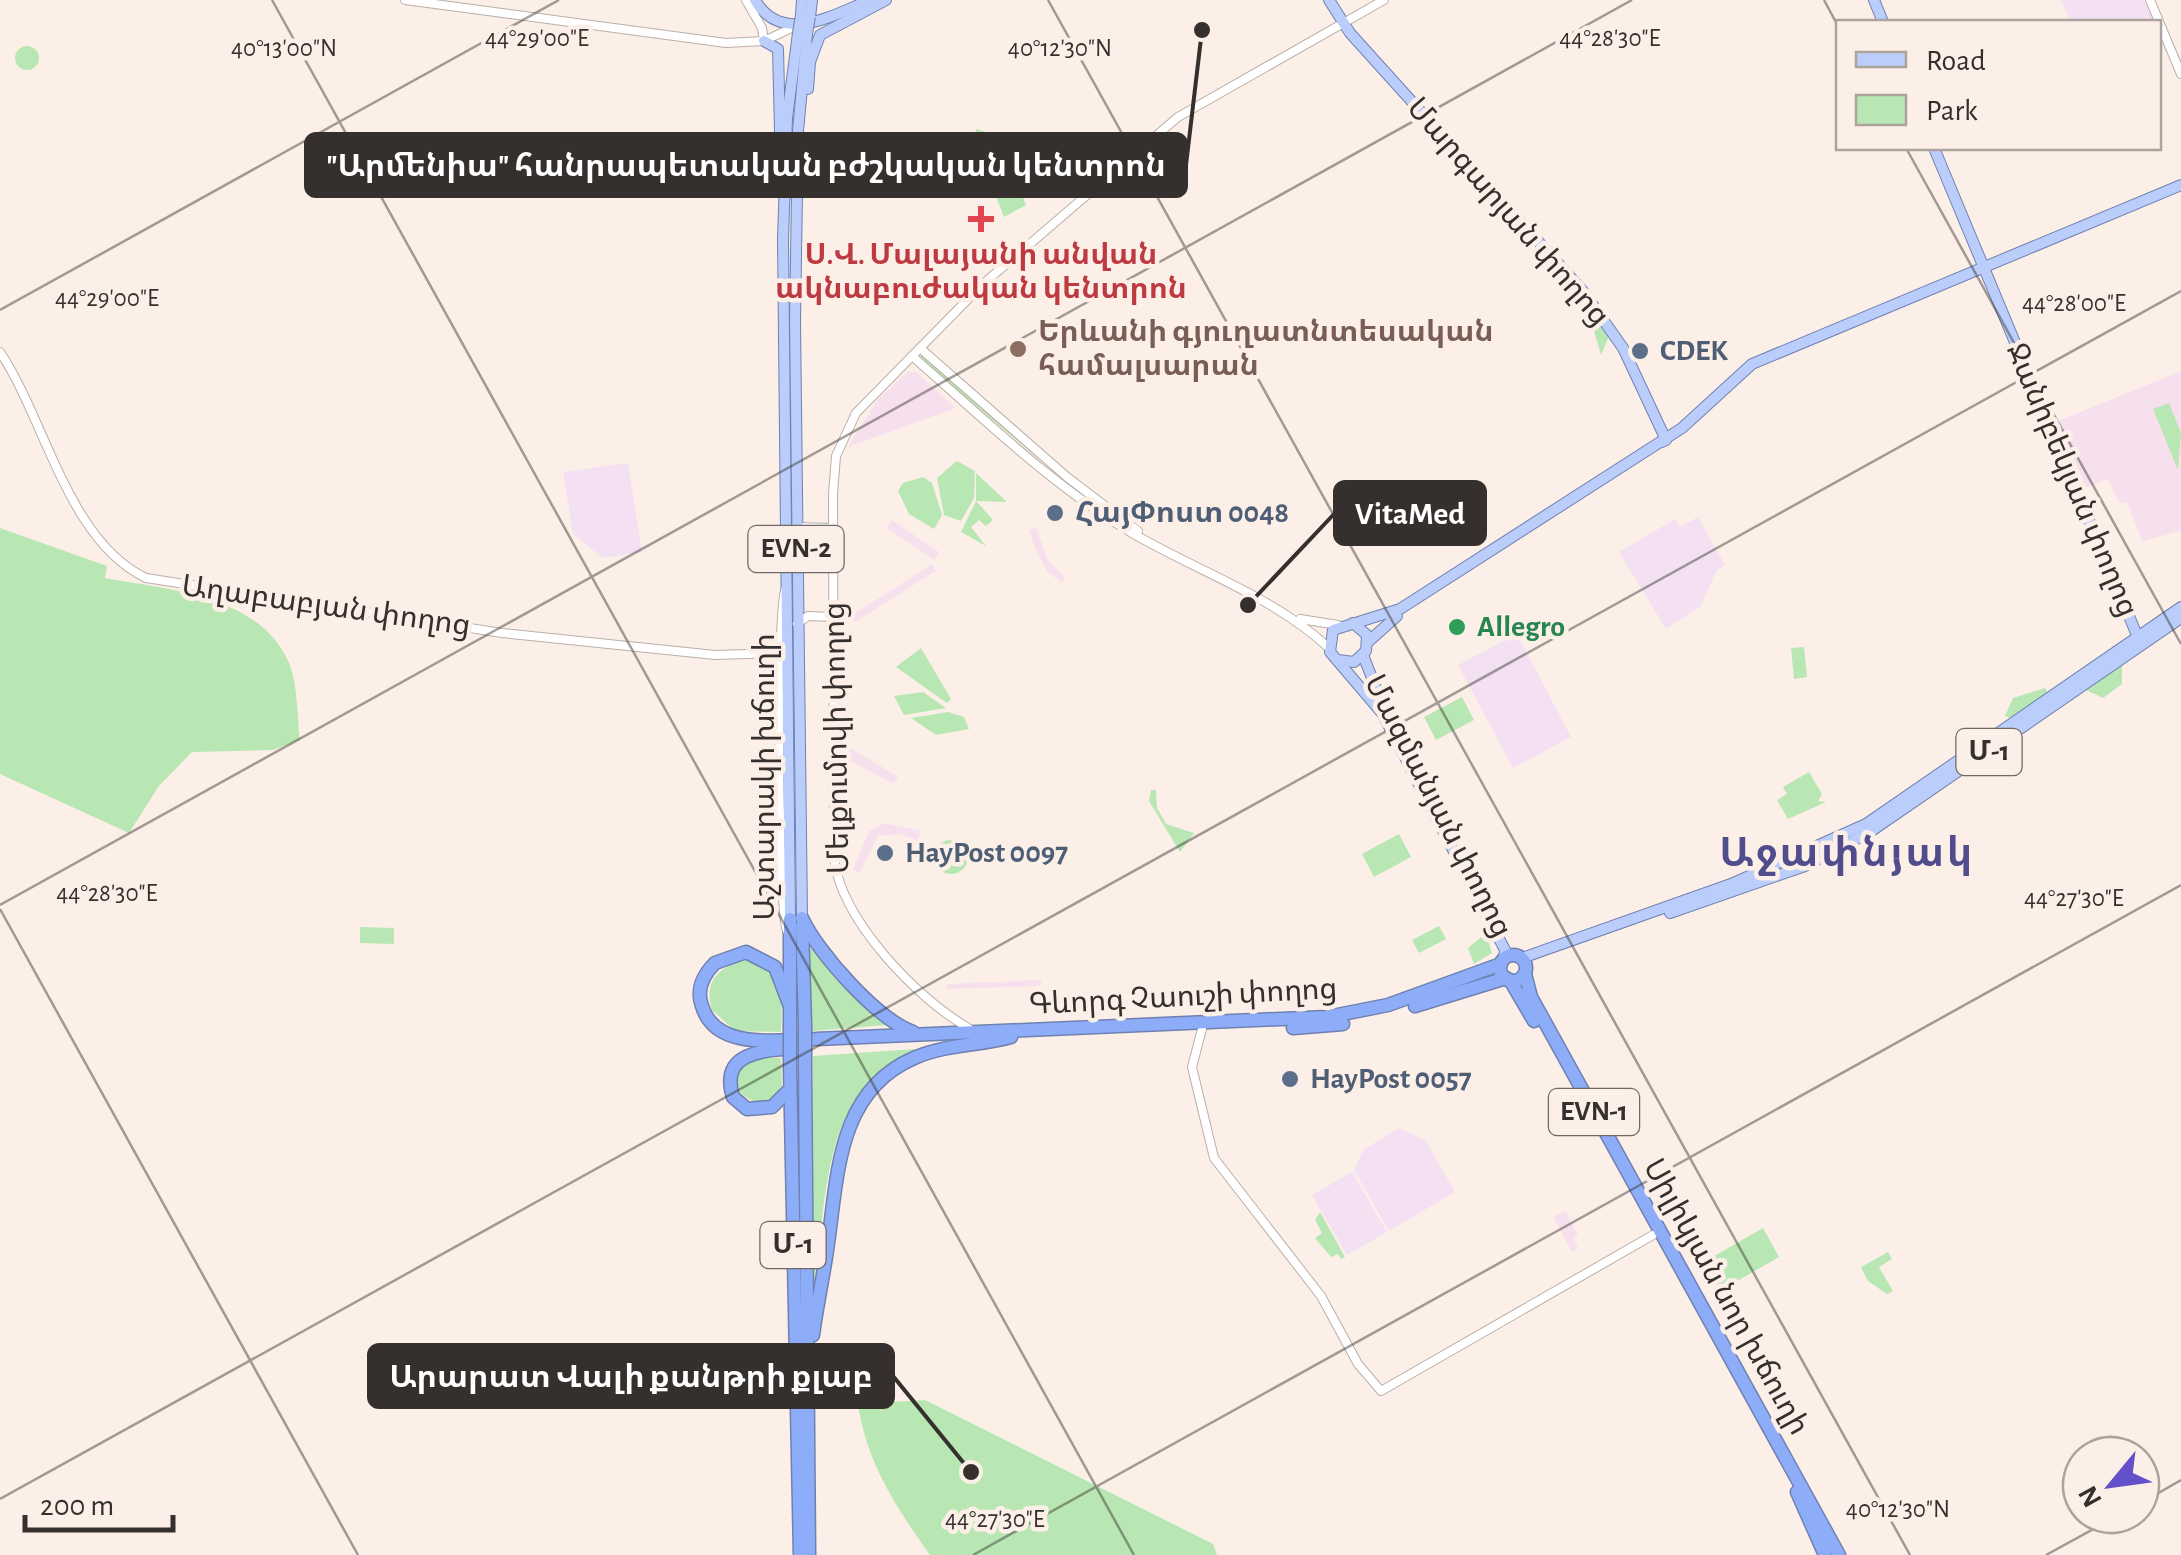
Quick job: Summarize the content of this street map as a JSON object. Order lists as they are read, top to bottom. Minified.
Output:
{"streets":{"highway":["EVN-2","Մ-1","Աշտարակի խճուղի","Գևորգ Չաուշի փողոց","EVN-1","Սիլիկյան նոր խճուղի"],"main road":["Մարգարյան փողոց","Ջանիբեկյան փողոց","Մազմանյան փողոց"],"street":["Աղաբաբյան փողոց","Մելքումովի փողոց"]},"crossings":[["Մարգարյան փողոց","Մելքումովի փողոց"],["Ջանիբեկյան փողոց","Մ-1"],["Մելքումովի փողոց","Գևորգ Չաուշի փողոց"],["Մ-1","Մազմանյան փողոց"],["Մ-1","Գևորգ Չաուշի փողոց"],["Մ-1","Սիլիկյան նոր խճուղի"],["Աշտարակի խճուղի","Գևորգ Չաուշի փողոց"],["Մազմանյան փողոց","Գևորգ Չաուշի փողոց"],["Մազմանյան փողոց","Սիլիկյան նոր խճուղի"],["Գևորգ Չաուշի փողոց","Սիլիկյան նոր խճուղի"]],"districts":["Աջափնյակ"],"places":{"other":["\"Արմենիա\" հանրապետական բժշկական կենտրոն","Երևանի գյուղատնտեսական համալսարան","CDEK","ՀայՓոստ 0048","VitaMed","Allegro","HayPost 0097","HayPost 0057","Արարատ Վալի քանթրի քլաբ"],"health":["Ս.Վ. Մալայանի անվան ակնաբուժական կենտրոն"]},"legend":["Road","Park"],"scale_bar":"200 m","north":"bottom left","coordinates":["44°29'00\"E","44°28'30\"E","40°13'00\"N","40°12'30\"N","44°28'00\"E","44°27'30\"E"]}
